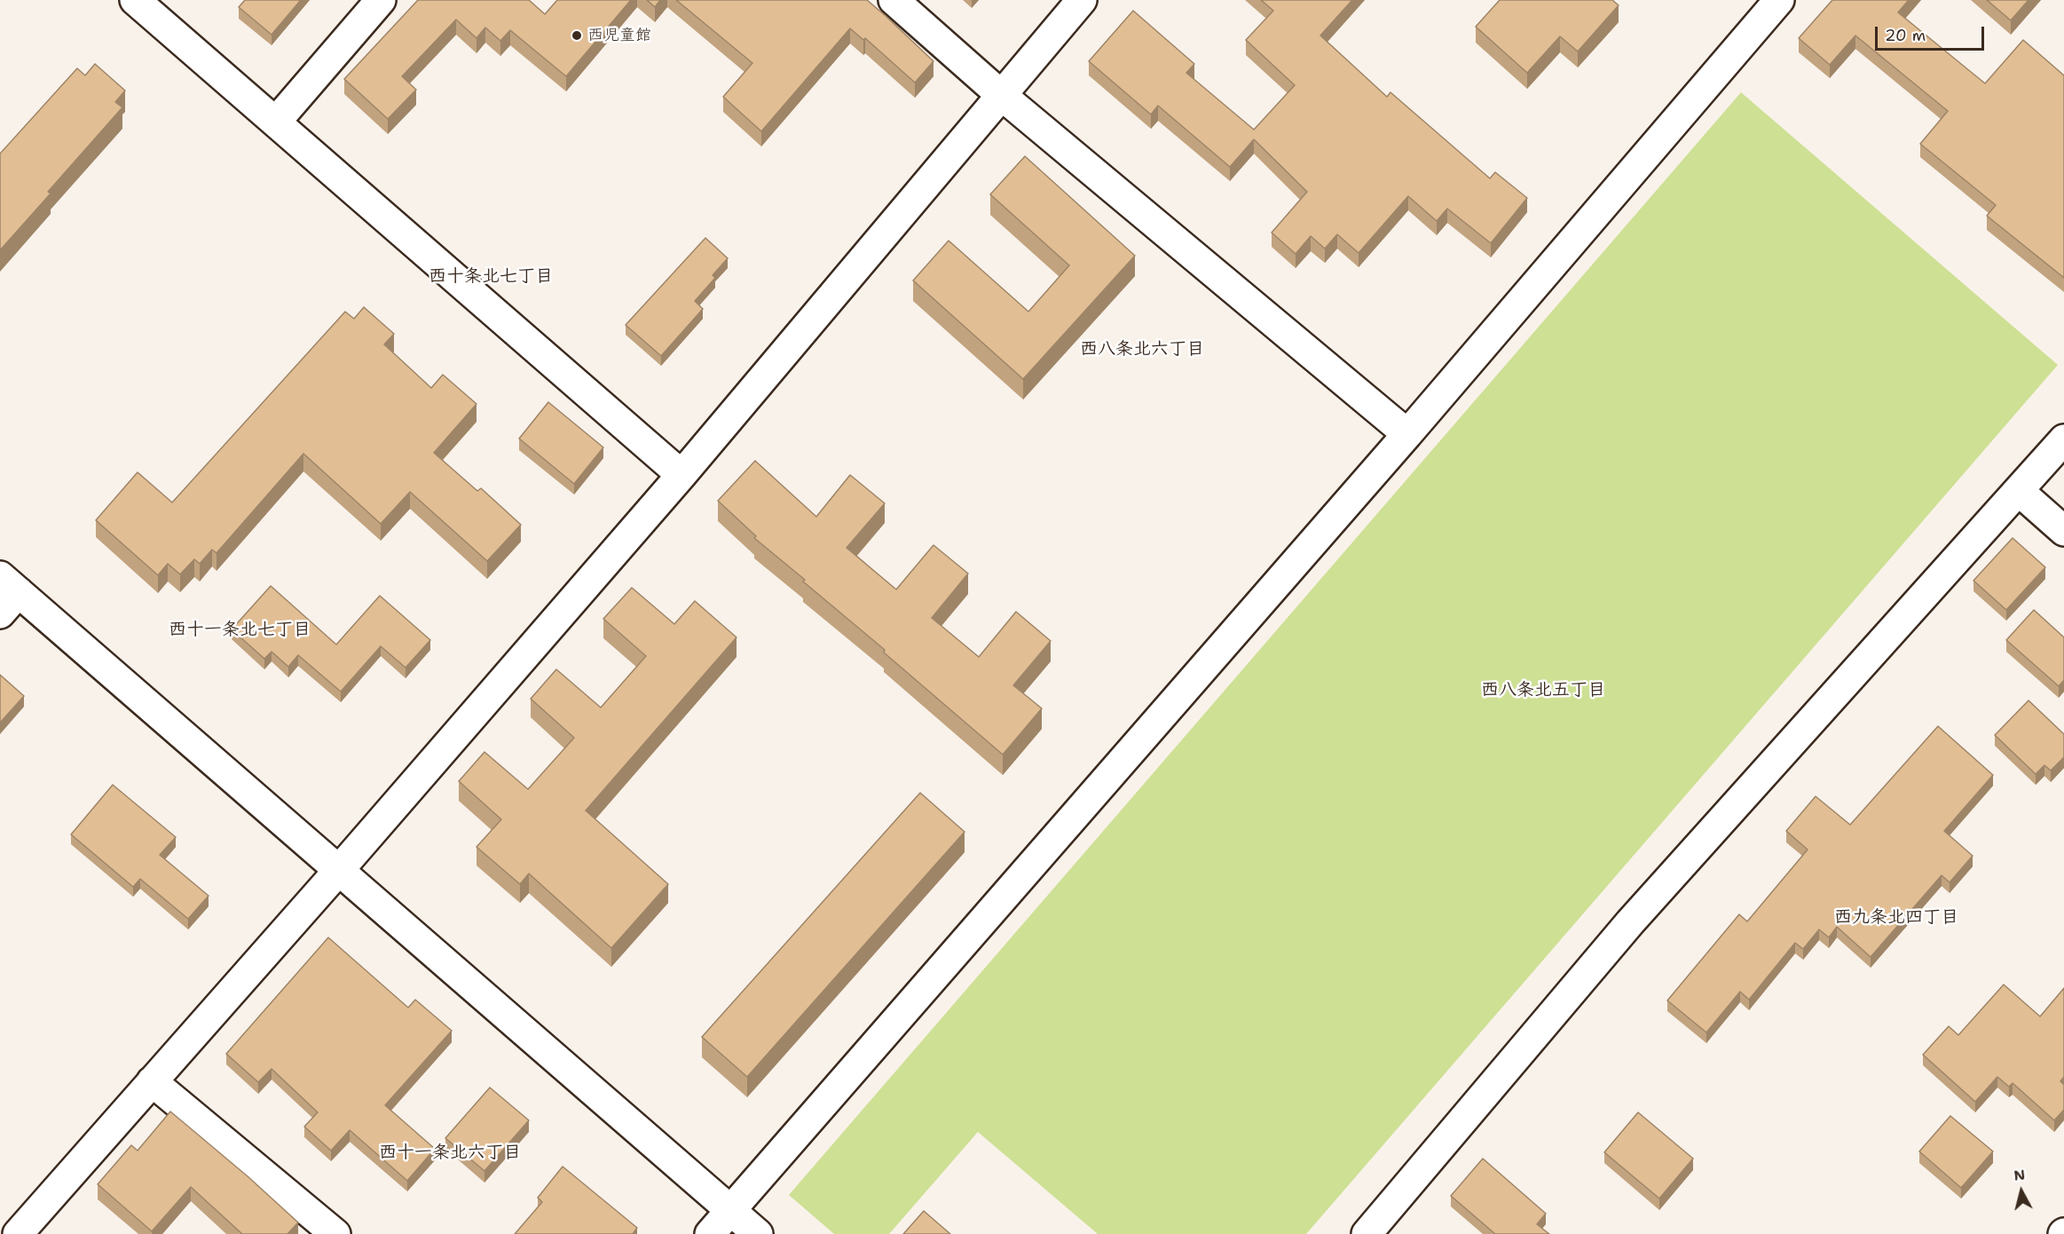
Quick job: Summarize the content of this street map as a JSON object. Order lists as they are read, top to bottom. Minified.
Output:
{"districts":["西十条北七丁目","西八条北六丁目","西十一条北七丁目","西八条北五丁目","西九条北四丁目","西十一条北六丁目"],"places":["西児童館"],"scale_bar":"20 m","north":"top"}
